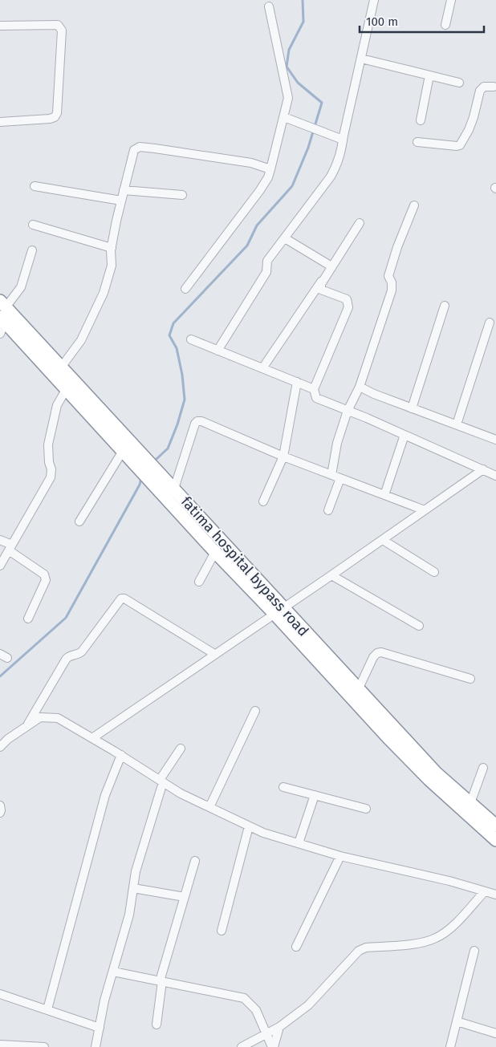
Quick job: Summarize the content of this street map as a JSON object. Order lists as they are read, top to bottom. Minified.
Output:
{"streets":{"highway":["fatima hospital bypass road"]},"scale_bar":"100 m"}
